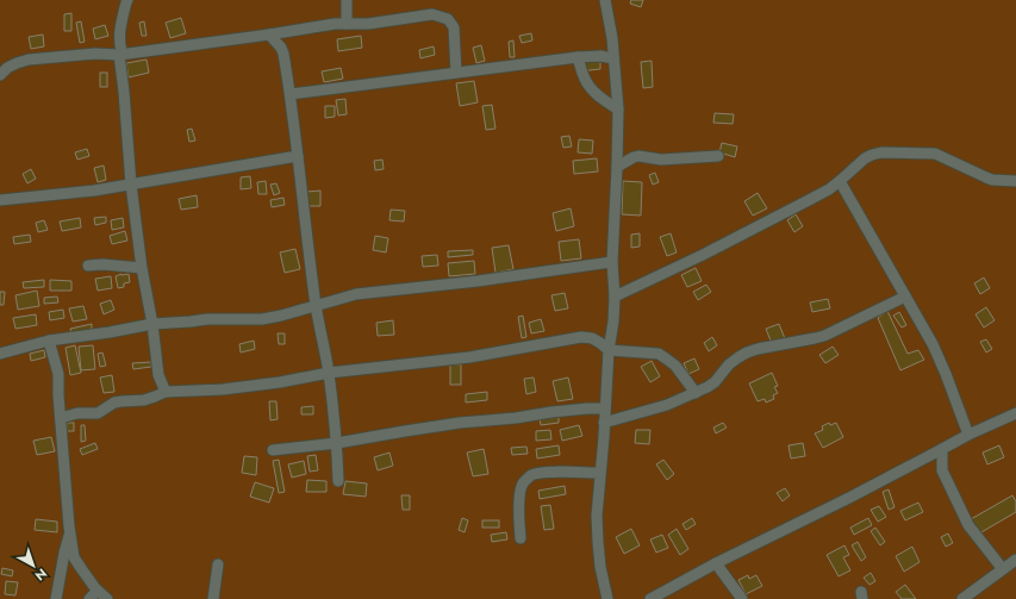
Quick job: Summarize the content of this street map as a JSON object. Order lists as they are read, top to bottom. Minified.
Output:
{"north":"bottom right"}
